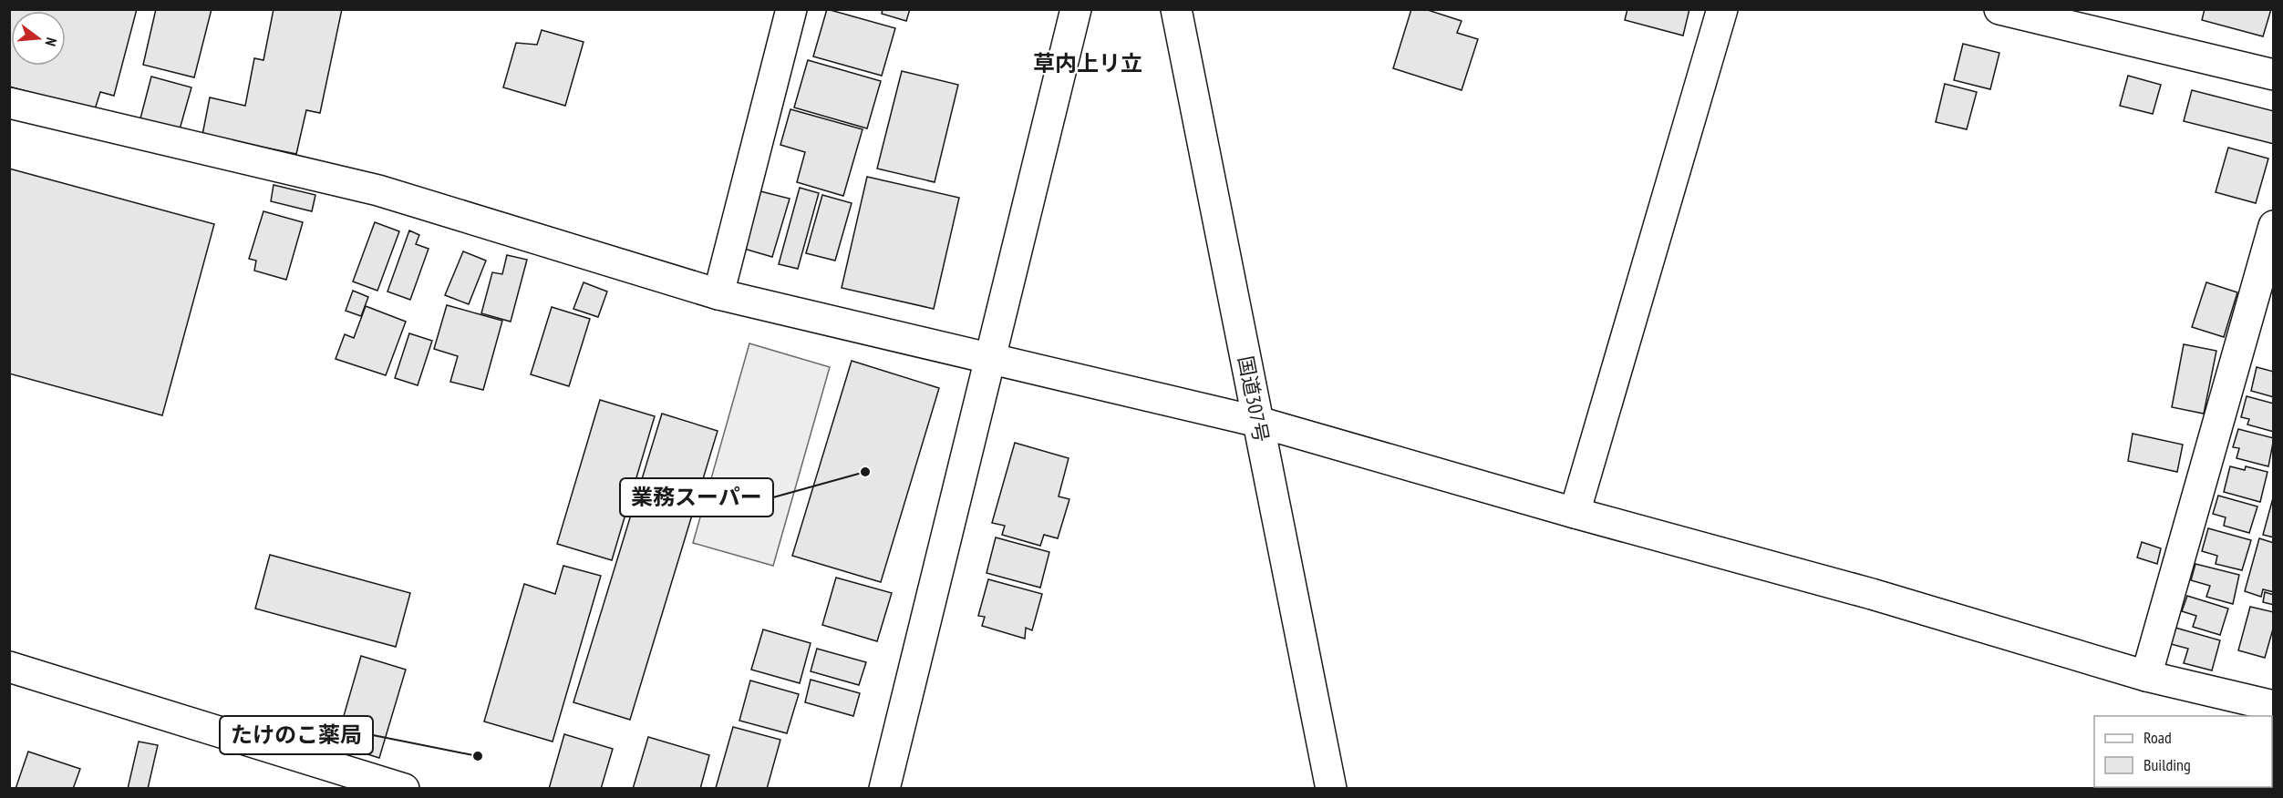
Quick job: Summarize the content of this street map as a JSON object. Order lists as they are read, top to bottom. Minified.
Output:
{"streets":{"main road":["国道307号"]},"districts":["草内上リ立"],"places":["業務スーパー","たけのこ薬局"],"legend":["Road","Building"],"north":"right"}
